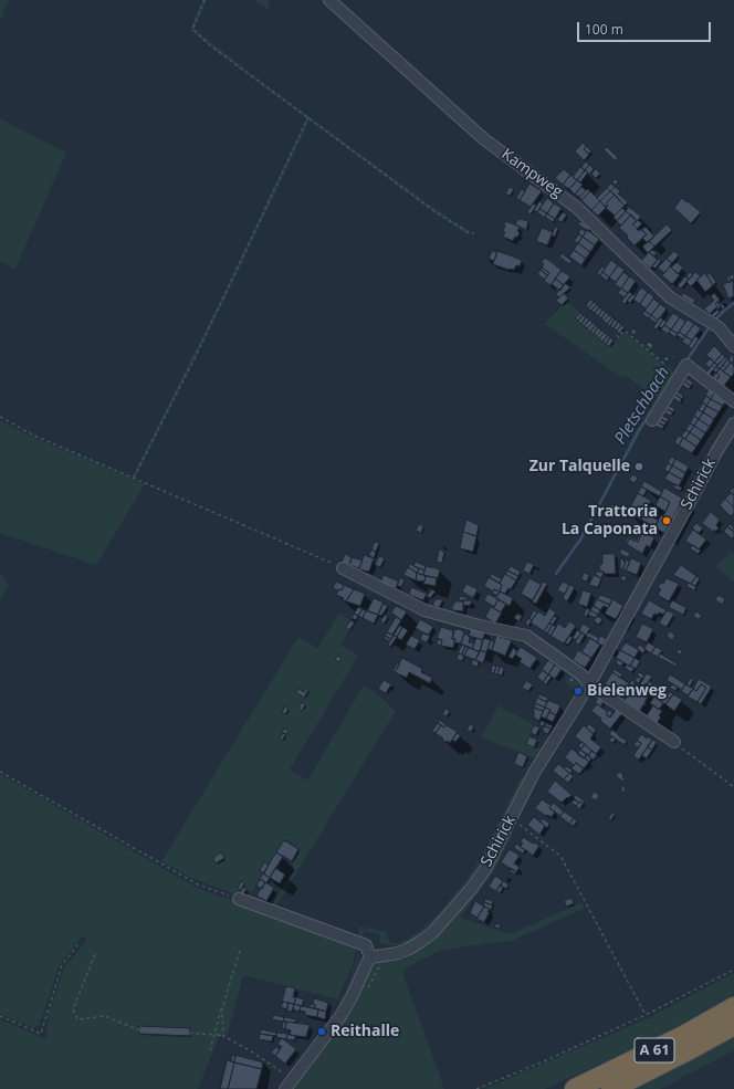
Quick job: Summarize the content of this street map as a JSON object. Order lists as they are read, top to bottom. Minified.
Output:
{"streets":{"highway":["A 61"],"street":["Kampweg","Schirick"]},"water":["Pletschbach"],"places":["Zur Talquelle","Trattoria La Caponata","Bielenweg","Reithalle"],"scale_bar":"100 m"}
